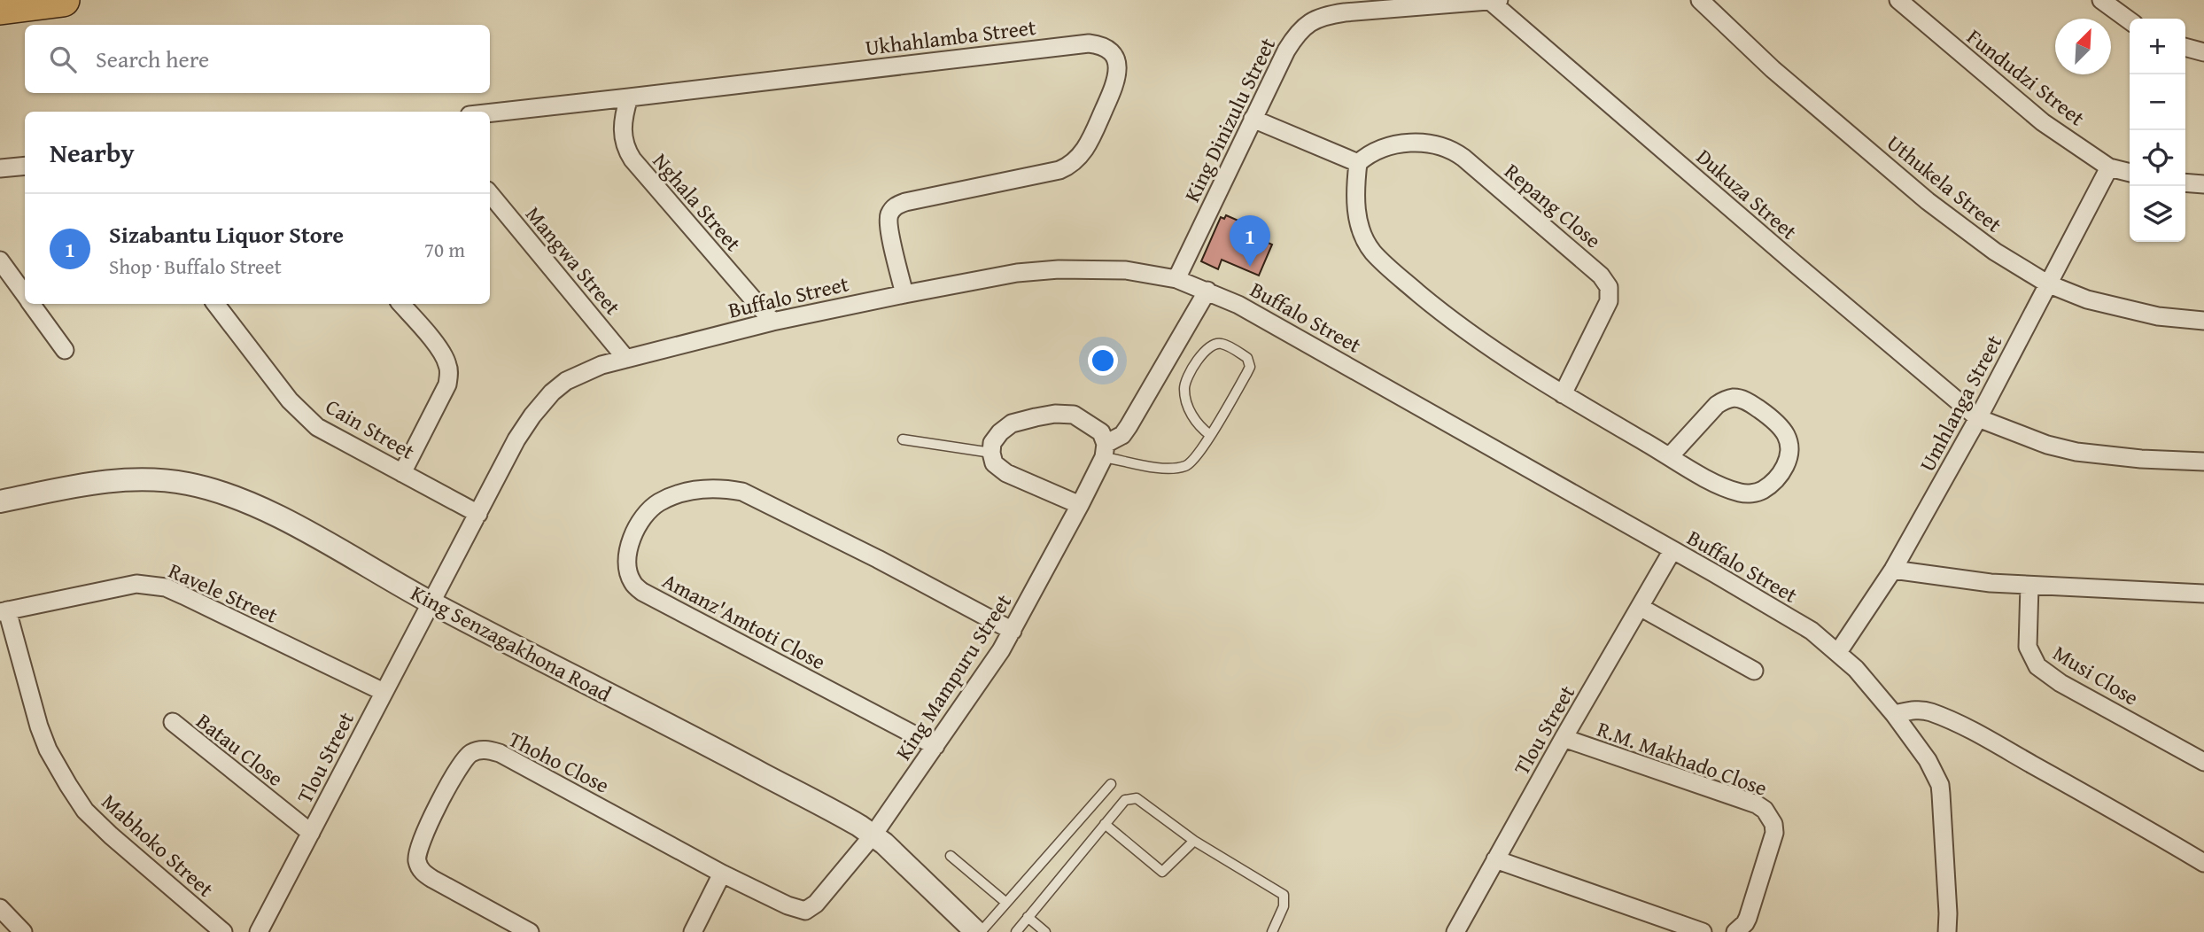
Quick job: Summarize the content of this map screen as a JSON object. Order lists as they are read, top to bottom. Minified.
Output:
{"streets":{"street":["Ukhahlamba Street","Fundudzi Street","King Dinizulu Street","Uthukela Street","Dukuza Street","Nghala Street","Repang Close","Mangwa Street","Buffalo Street","Umhlanga Street","Cain Street","Ravele Street","Amanz'Amtoti Close","King Senzagakhona Road","Musi Close","King Mampuru Street","Tlou Street","Batau Close","R.M. Makhado Close","Thoho Close","Mabhoko Street"]},"crossings":[["Ukhahlamba Street","Nghala Street"],["Ukhahlamba Street","Buffalo Street"],["Fundudzi Street","Umhlanga Street"],["King Dinizulu Street","Dukuza Street"],["King Dinizulu Street","Buffalo Street"],["Uthukela Street","Umhlanga Street"],["Dukuza Street","Umhlanga Street"],["Nghala Street","Buffalo Street"],["Mangwa Street","Buffalo Street"],["Buffalo Street","Umhlanga Street"],["Buffalo Street","Cain Street"],["Buffalo Street","King Senzagakhona Road"],["Buffalo Street","King Mampuru Street"],["Buffalo Street","Tlou Street"],["Ravele Street","Tlou Street"],["Ravele Street","Mabhoko Street"],["Amanz'Amtoti Close","King Mampuru Street"],["King Senzagakhona Road","King Mampuru Street"],["King Senzagakhona Road","Tlou Street"],["King Mampuru Street","Thoho Close"],["Tlou Street","Batau Close"],["Tlou Street","R.M. Makhado Close"]],"north":"top right","page":{"map_buttons":["+","−"],"search":"Search here","heading":"Nearby","list":[{"mark":"1","name":"Sizabantu Liquor Store","note":"Shop · Buffalo Street","value":"70 m"}],"pins":"1"}}
